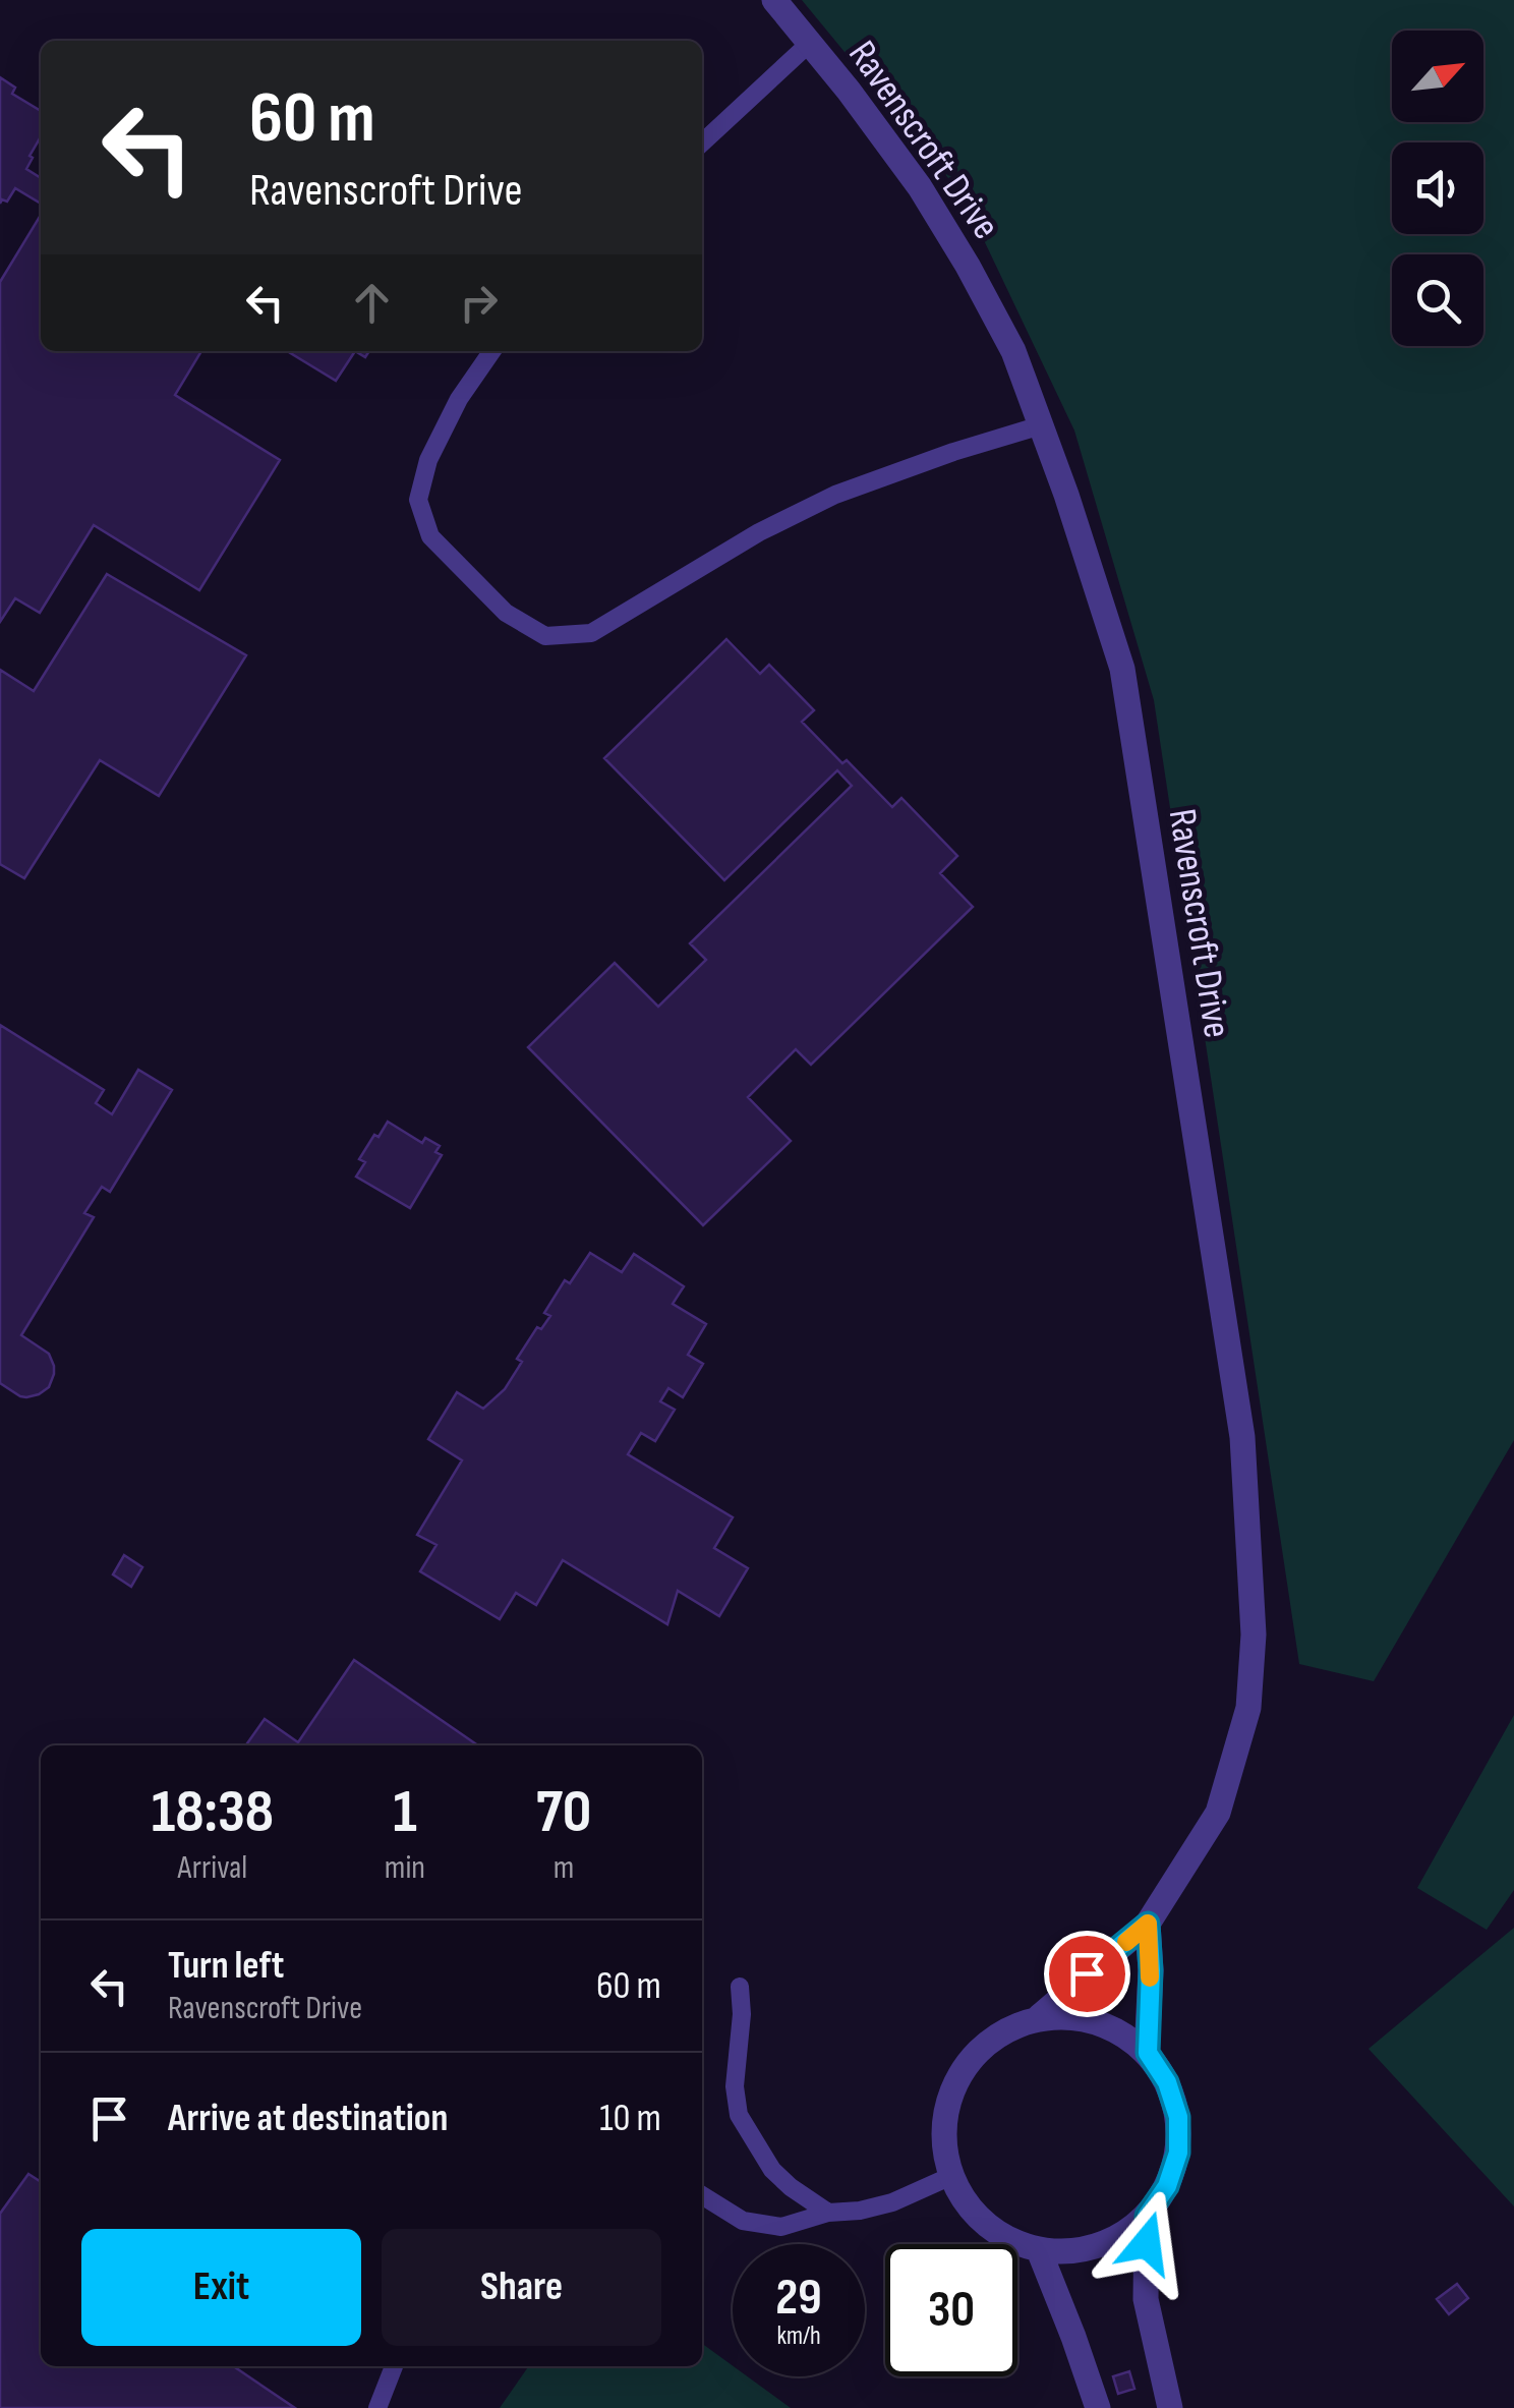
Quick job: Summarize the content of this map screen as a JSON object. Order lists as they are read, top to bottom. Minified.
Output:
{"streets":{"street":["Ravenscroft Drive"]},"north":"top right","page":{"turn":["60 m","Ravenscroft Drive"],"eta":["18:38","Arrival","1","min","70","m"],"list":[{"name":"Turn left","note":"Ravenscroft Drive","value":"60 m"},{"name":"Arrive at destination","value":"10 m"}],"buttons":["Exit","Share"],"speed":"29 km/h","limit":"30"}}
